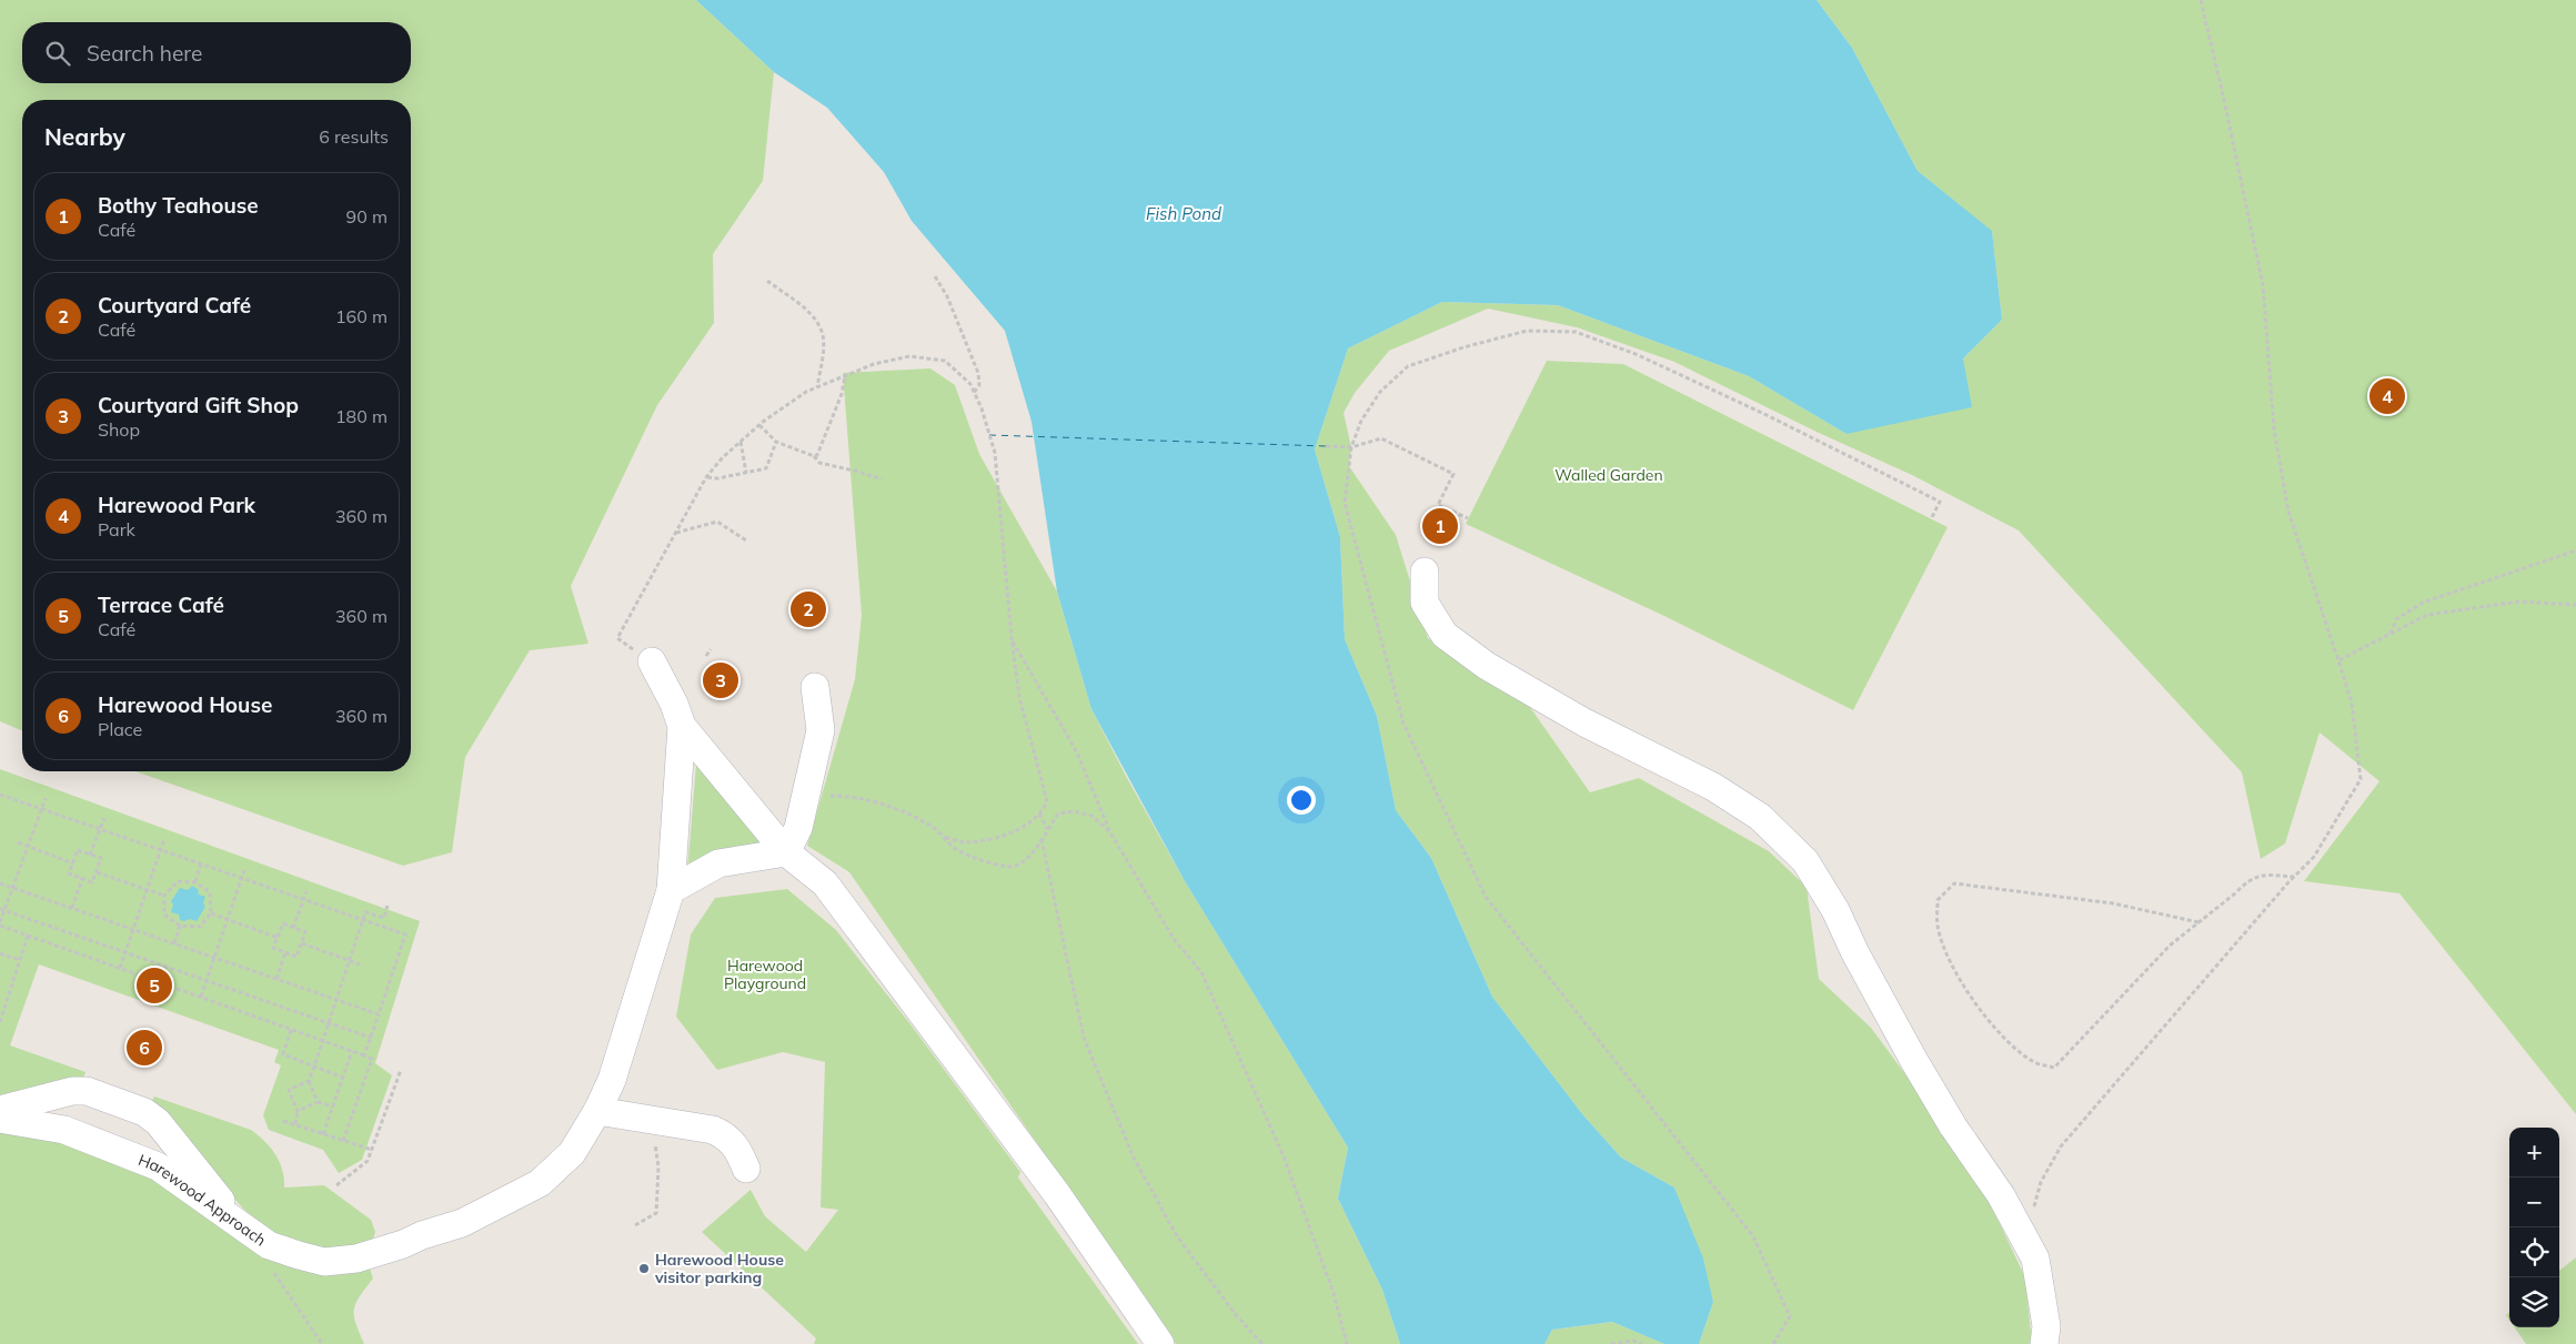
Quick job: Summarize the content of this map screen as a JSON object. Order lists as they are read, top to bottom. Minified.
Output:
{"streets":{"lane":["Harewood Approach"]},"water":["Fish Pond"],"parks":["Walled Garden","Harewood Playground"],"places":["Harewood House visitor parking"],"page":{"search":"Search here","heading":["Nearby","6 results"],"list":[{"mark":"1","name":"Bothy Teahouse","note":"Café","value":"90 m"},{"mark":"2","name":"Courtyard Café","note":"Café","value":"160 m"},{"mark":"3","name":"Courtyard Gift Shop","note":"Shop","value":"180 m"},{"mark":"4","name":"Harewood Park","note":"Park","value":"360 m"},{"mark":"5","name":"Terrace Café","note":"Café","value":"360 m"},{"mark":"6","name":"Harewood House","note":"Place","value":"360 m"}],"pins":["4","1","2","3","5","6"],"map_buttons":["+","−"]}}
